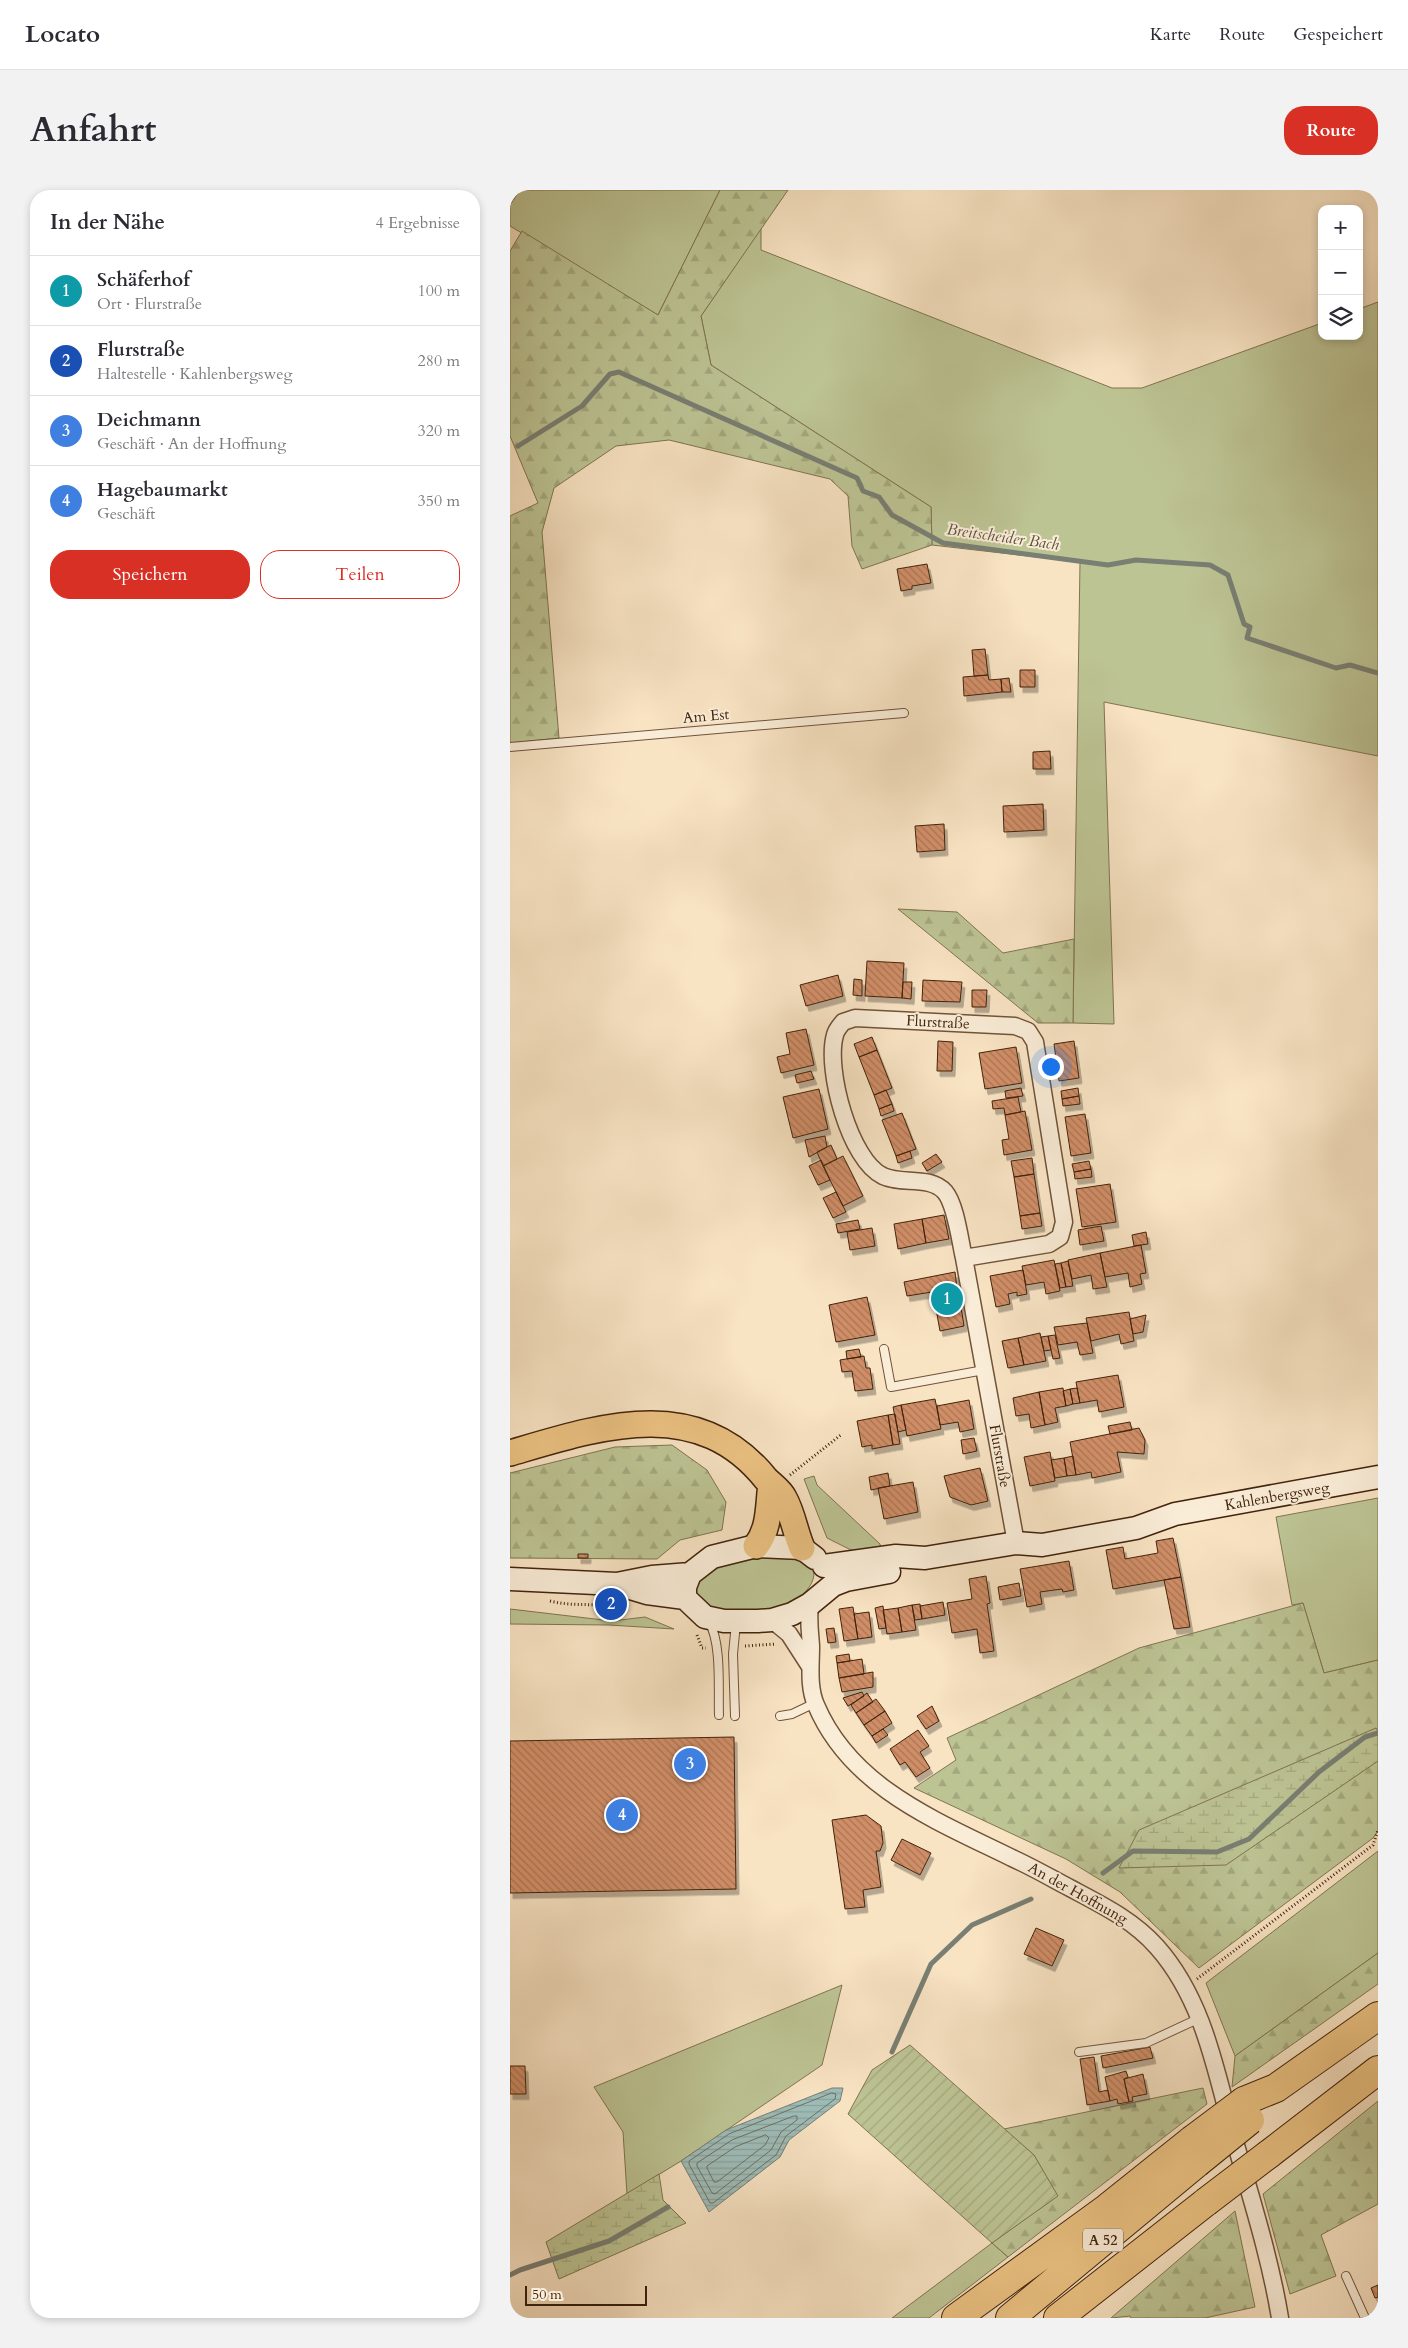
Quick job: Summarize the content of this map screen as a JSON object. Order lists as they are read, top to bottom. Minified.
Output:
{"streets":{"highway":["A 52"],"street":["Flurstraße","Kahlenbergsweg","An der Hoffnung"],"lane":["Am Est"]},"crossings":[["Flurstraße","Kahlenbergsweg"],["Kahlenbergsweg","An der Hoffnung"]],"water":["Breitscheider Bach"],"scale_bar":"50 m","page":{"header":"Locato","nav":["Karte","Route","Gespeichert"],"title":"Anfahrt","buttons":["Route",["Speichern","Teilen"]],"heading":["In der Nähe","4 Ergebnisse"],"map_buttons":["+","−"],"list":[{"mark":"1","name":"Schäferhof","note":"Ort · Flurstraße","value":"100 m"},{"mark":"2","name":"Flurstraße","note":"Haltestelle · Kahlenbergsweg","value":"280 m"},{"mark":"3","name":"Deichmann","note":"Geschäft · An der Hoffnung","value":"320 m"},{"mark":"4","name":"Hagebaumarkt","note":"Geschäft","value":"350 m"}],"pins":["1","2","3","4"],"scale":"50 m"}}
